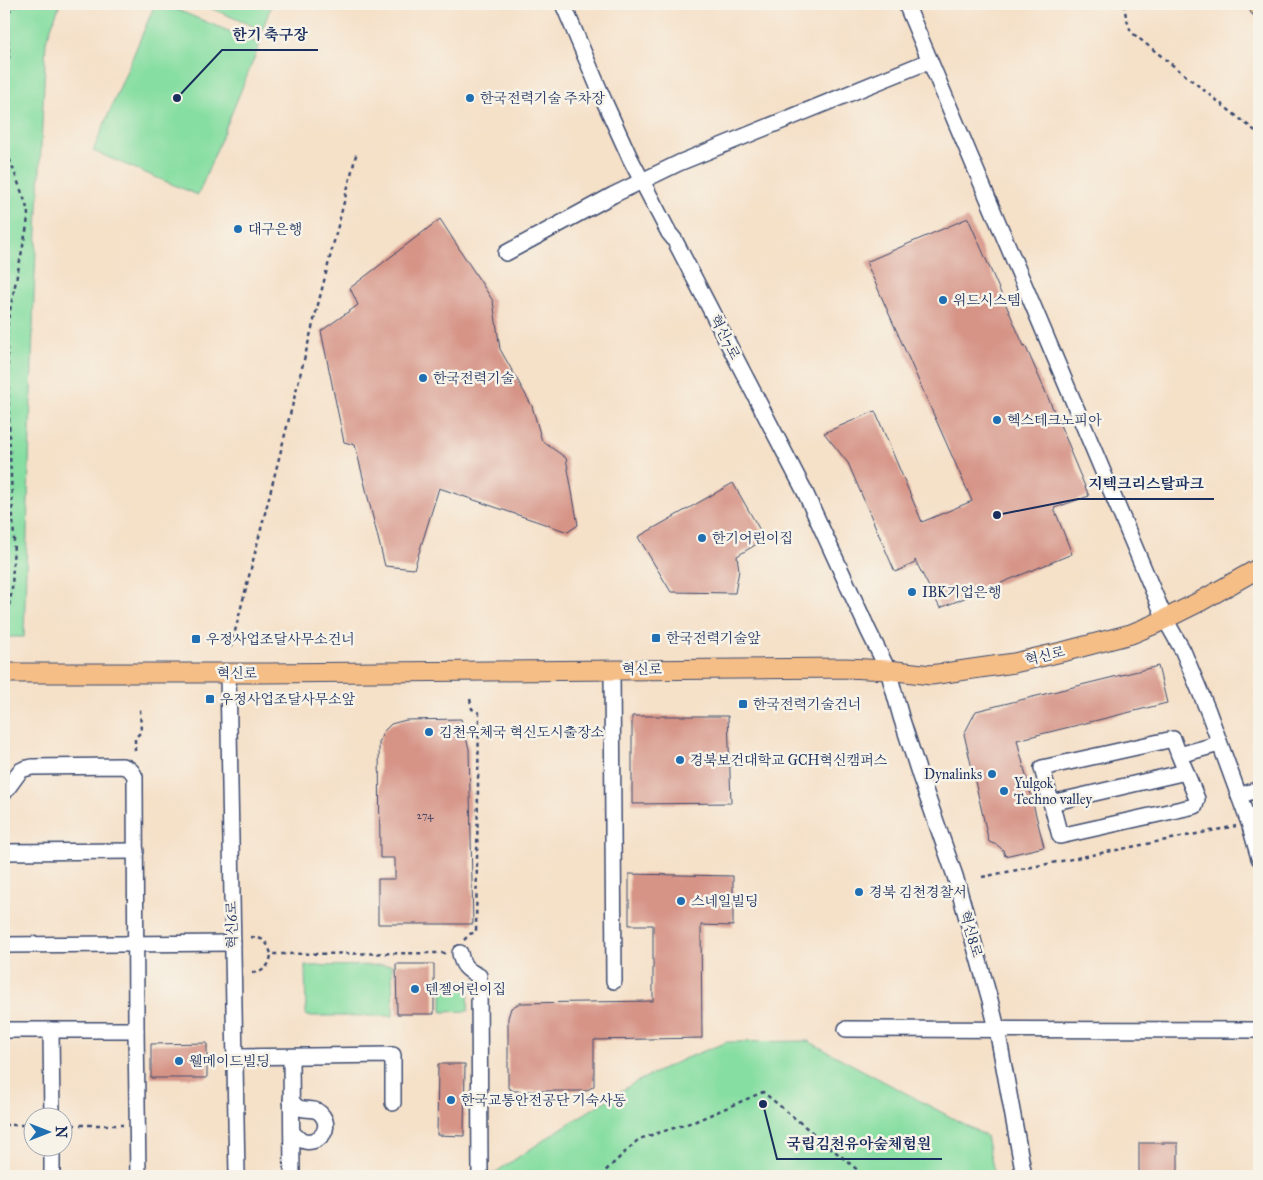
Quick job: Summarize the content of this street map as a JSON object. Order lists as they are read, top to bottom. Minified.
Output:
{"streets":{"main road":["혁신로"],"street":["혁신7로","혁신6로","혁신8로"]},"crossings":[["혁신7로","혁신로"],["혁신7로","혁신8로"],["혁신로","혁신6로"],["혁신로","혁신8로"]],"places":{"other":["한기 축구장","한국전력기술 주차장","대구은행","위드시스템","한국전력기술","헥스테크노피아","지텍크리스탈파크","한기어린이집","IBK기업은행","김천우체국 혁신도시출장소","경북보건대학교 GCH혁신캠퍼스","Dynalinks","Yulgok Techno valley","경북 김천경찰서","스네일빌딩","텐젤어린이집","웰메이드빌딩","한국교통안전공단 기숙사동","국립김천유아숲체험원"],"transit":["한국전력기술앞","우정사업조달사무소건너","우정사업조달사무소앞","한국전력기술건너"]},"house_numbers":["274"],"north":"right"}
